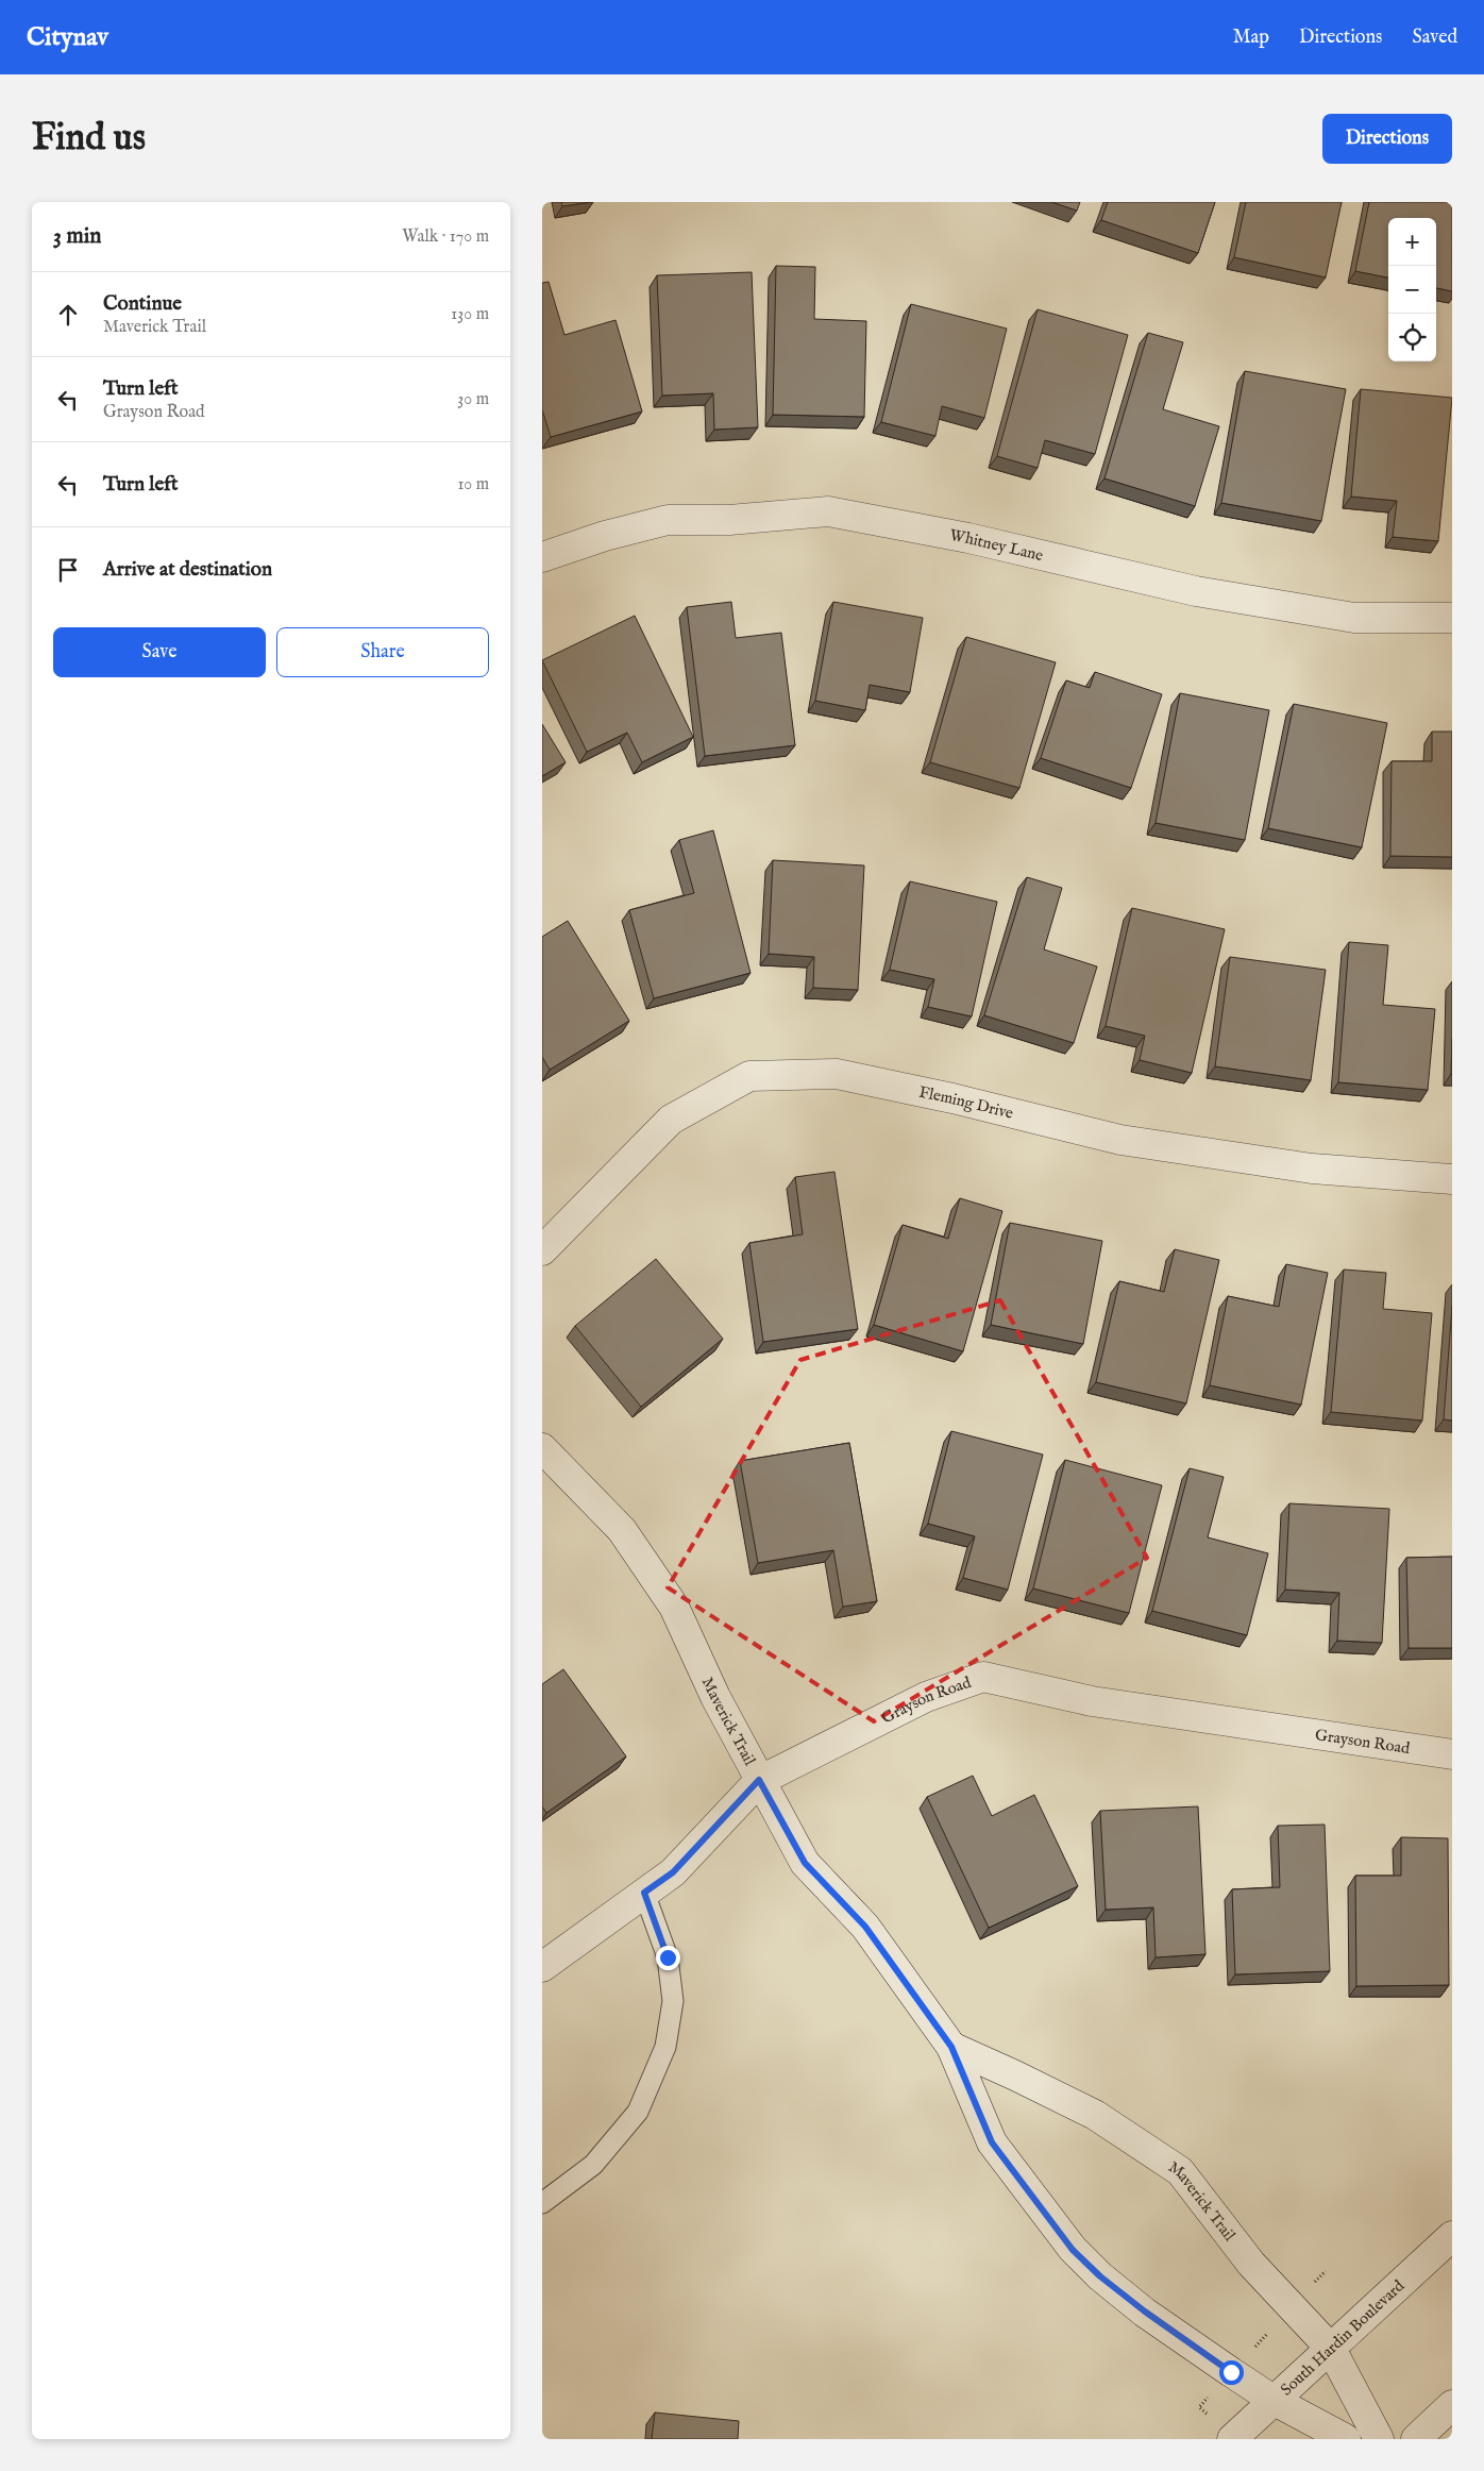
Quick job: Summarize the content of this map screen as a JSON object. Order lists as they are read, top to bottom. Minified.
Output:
{"streets":{"street":["Whitney Lane","Fleming Drive","Grayson Road","Maverick Trail","South Hardin Boulevard"]},"crossings":[["Grayson Road","Maverick Trail"],["Maverick Trail","South Hardin Boulevard"]],"page":{"header":"Citynav","nav":["Map","Directions","Saved"],"buttons":["Directions",["Save","Share"]],"title":"Find us","heading":["3 min","Walk · 170 m"],"map_buttons":["+","−"],"list":[["Continue","Maverick Trail","130 m"],["Turn left","Grayson Road","30 m"],["Turn left","10 m"],"Arrive at destination"]}}
